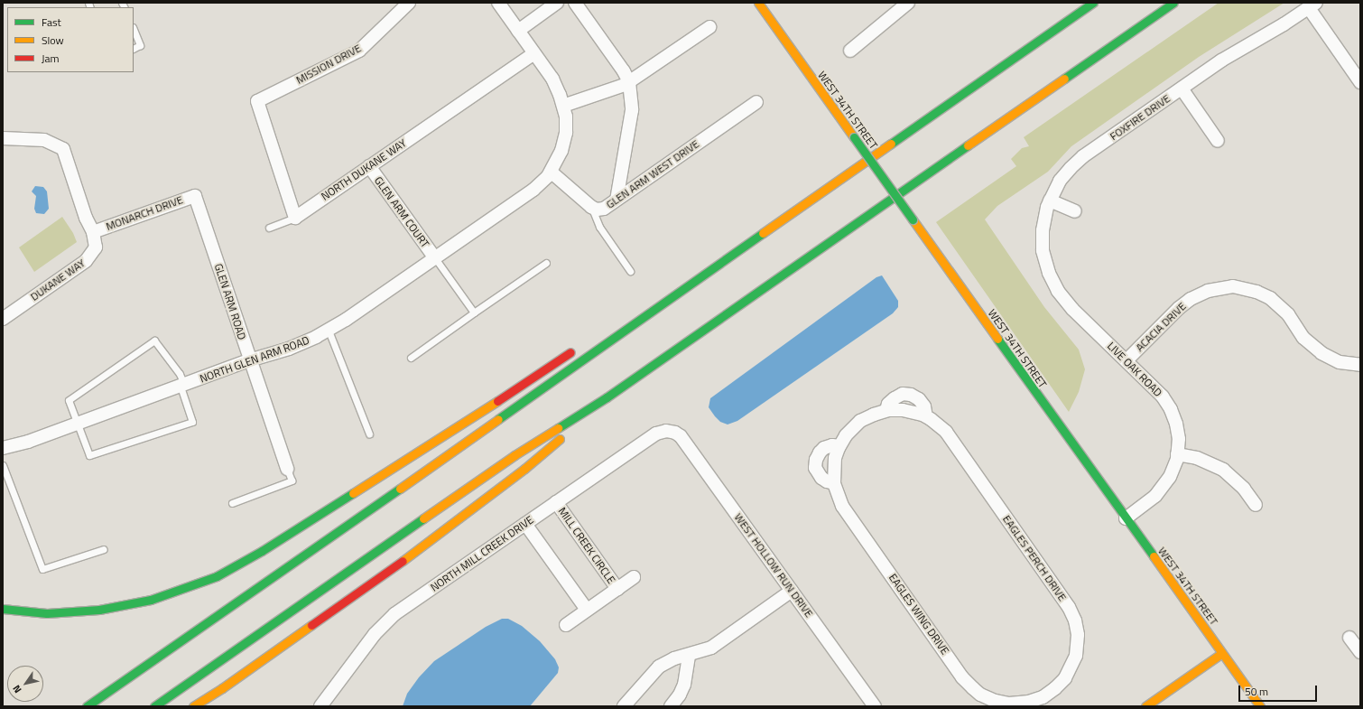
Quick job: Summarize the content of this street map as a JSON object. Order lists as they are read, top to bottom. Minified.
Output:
{"streets":{"main road":["WEST 34TH STREET"],"street":["MISSION DRIVE","FOXFIRE DRIVE","NORTH DUKANE WAY","GLEN ARM WEST DRIVE","GLEN ARM COURT","MONARCH DRIVE","DUKANE WAY","GLEN ARM ROAD","ACACIA DRIVE","NORTH GLEN ARM ROAD","LIVE OAK ROAD","MILL CREEK CIRCLE","NORTH MILL CREEK DRIVE","EAGLES PERCH DRIVE","WEST HOLLOW RUN DRIVE","EAGLES WING DRIVE"]},"crossings":[["MISSION DRIVE","NORTH DUKANE WAY"],["WEST 34TH STREET","LIVE OAK ROAD"],["FOXFIRE DRIVE","LIVE OAK ROAD"],["NORTH DUKANE WAY","GLEN ARM COURT"],["NORTH DUKANE WAY","NORTH GLEN ARM ROAD"],["GLEN ARM WEST DRIVE","NORTH GLEN ARM ROAD"],["GLEN ARM COURT","NORTH GLEN ARM ROAD"],["MONARCH DRIVE","DUKANE WAY"],["MONARCH DRIVE","GLEN ARM ROAD"],["GLEN ARM ROAD","NORTH GLEN ARM ROAD"],["ACACIA DRIVE","LIVE OAK ROAD"],["MILL CREEK CIRCLE","NORTH MILL CREEK DRIVE"],["NORTH MILL CREEK DRIVE","WEST HOLLOW RUN DRIVE"],["EAGLES PERCH DRIVE","EAGLES WING DRIVE"]],"legend":["Fast","Slow","Jam"],"scale_bar":"50 m","north":"bottom left"}
